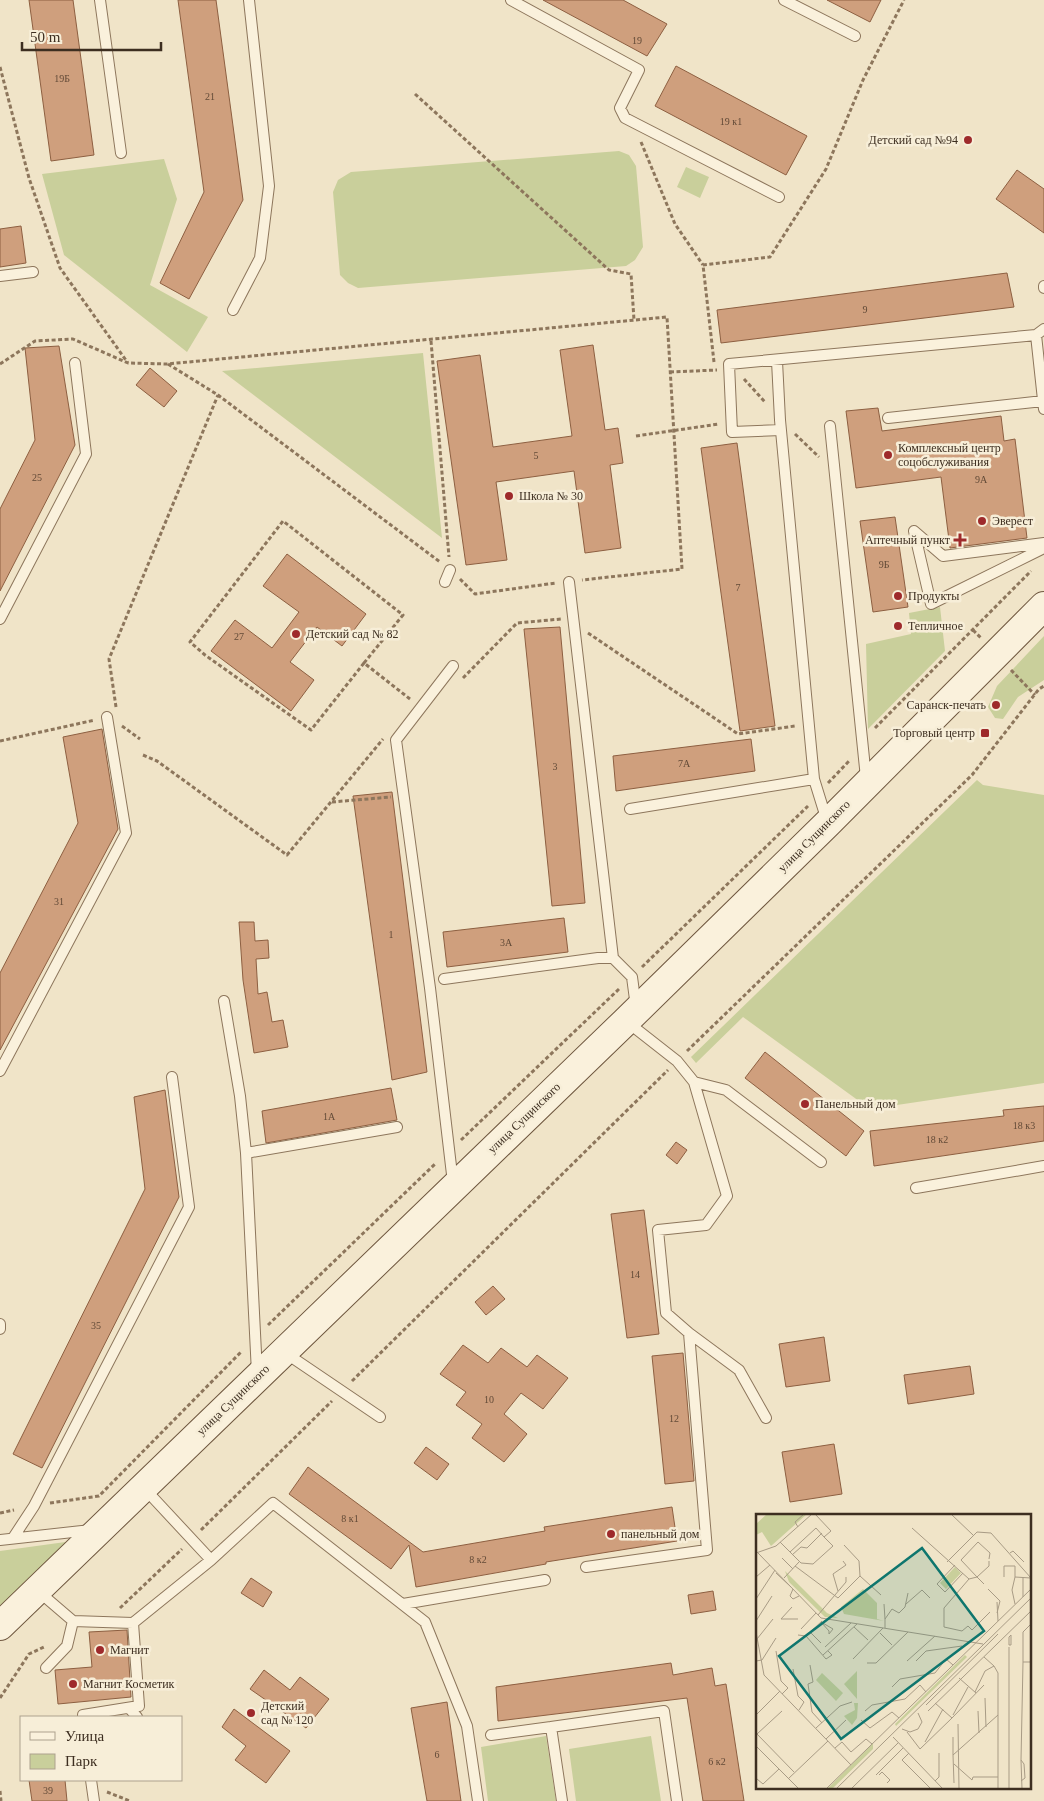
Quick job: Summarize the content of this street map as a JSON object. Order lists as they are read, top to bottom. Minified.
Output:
{"streets":{"street":["улица Сущинского"]},"places":{"other":["Детский сад №94","Комплексный центр соцобслуживания","Школа № 30","Эверест","Продукты","Тепличное","Детский сад № 82","Саранск-печать","Панельный дом","панельный дом","Магнит","Магнит Косметик","Детский сад № 120"],"health":["Аптечный пункт"],"transit":["Торговый центр"]},"house_numbers":["19","19Б","21","19 к1","9","5","25","9А","9Б","7","27","7А","3","31","1","3А","1А","18 к3","18 к2","14","35","10","12","8 к1","8 к2","6","6 к2","39"],"legend":["Улица","Парк"],"scale_bar":"50 m"}
